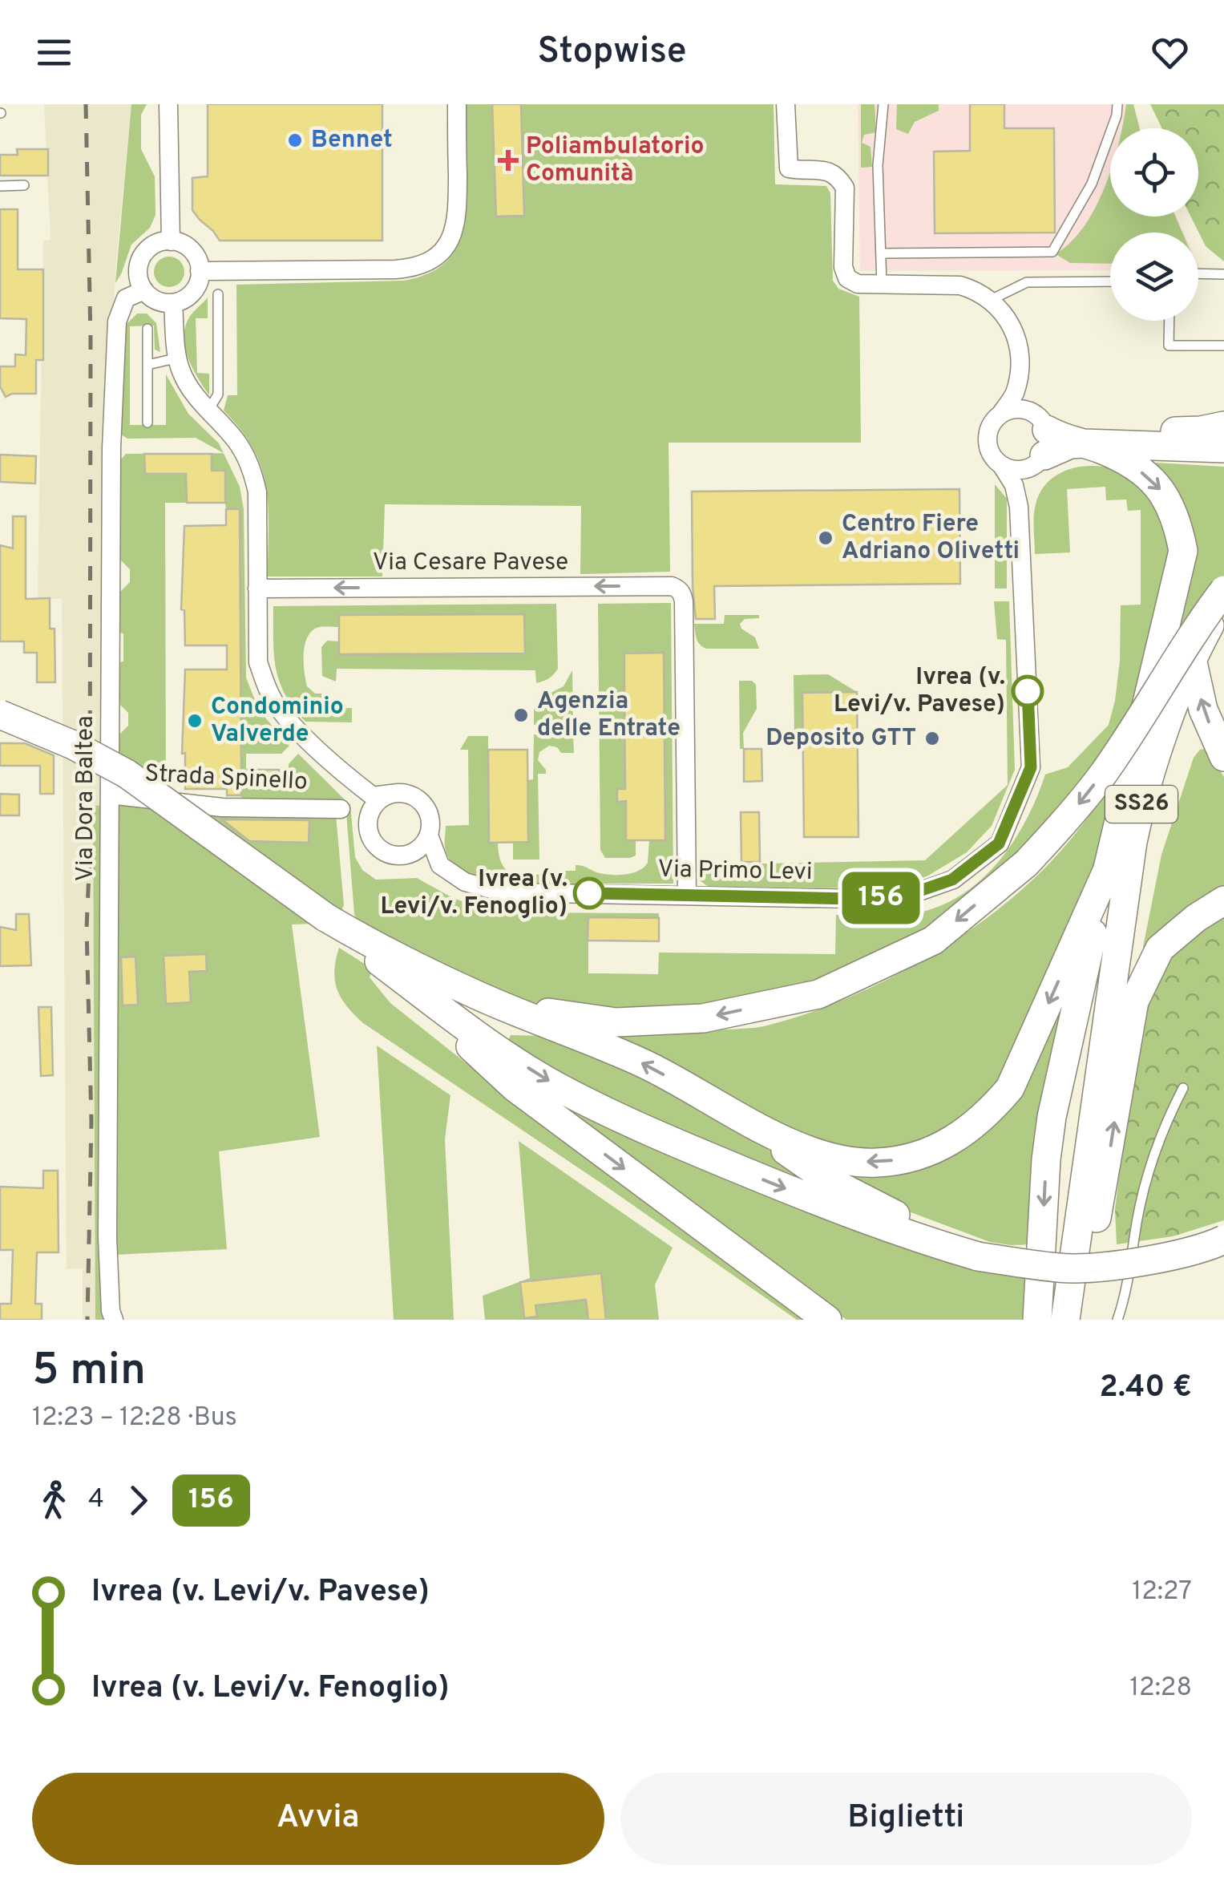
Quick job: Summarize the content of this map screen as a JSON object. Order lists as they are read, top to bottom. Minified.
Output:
{"streets":{"main road":["SS26"],"street":["Via Cesare Pavese","Strada Spinello","Via Dora Baltea","Via Primo Levi"]},"crossings":[["Via Cesare Pavese","Via Primo Levi"],["Strada Spinello","Via Dora Baltea"]],"places":{"other":["Bennet","Centro Fiere Adriano Olivetti","Ivrea (v. Levi/v. Pavese)","Agenzia delle Entrate","Condominio Valverde","Deposito GTT","Ivrea (v. Levi/v. Fenoglio)"],"health":["Poliambulatorio Comunità"]},"lines":["bus line 156"],"page":{"header":"Stopwise","on_map":"156","heading":["5 min","12:23 – 12:28 · Bus","2.40 €"],"legs":["4","156"],"list":[{"name":"Ivrea (v. Levi/v. Pavese)","value":"12:27"},{"name":"Ivrea (v. Levi/v. Fenoglio)","value":"12:28"}],"buttons":["Avvia","Biglietti"]}}
